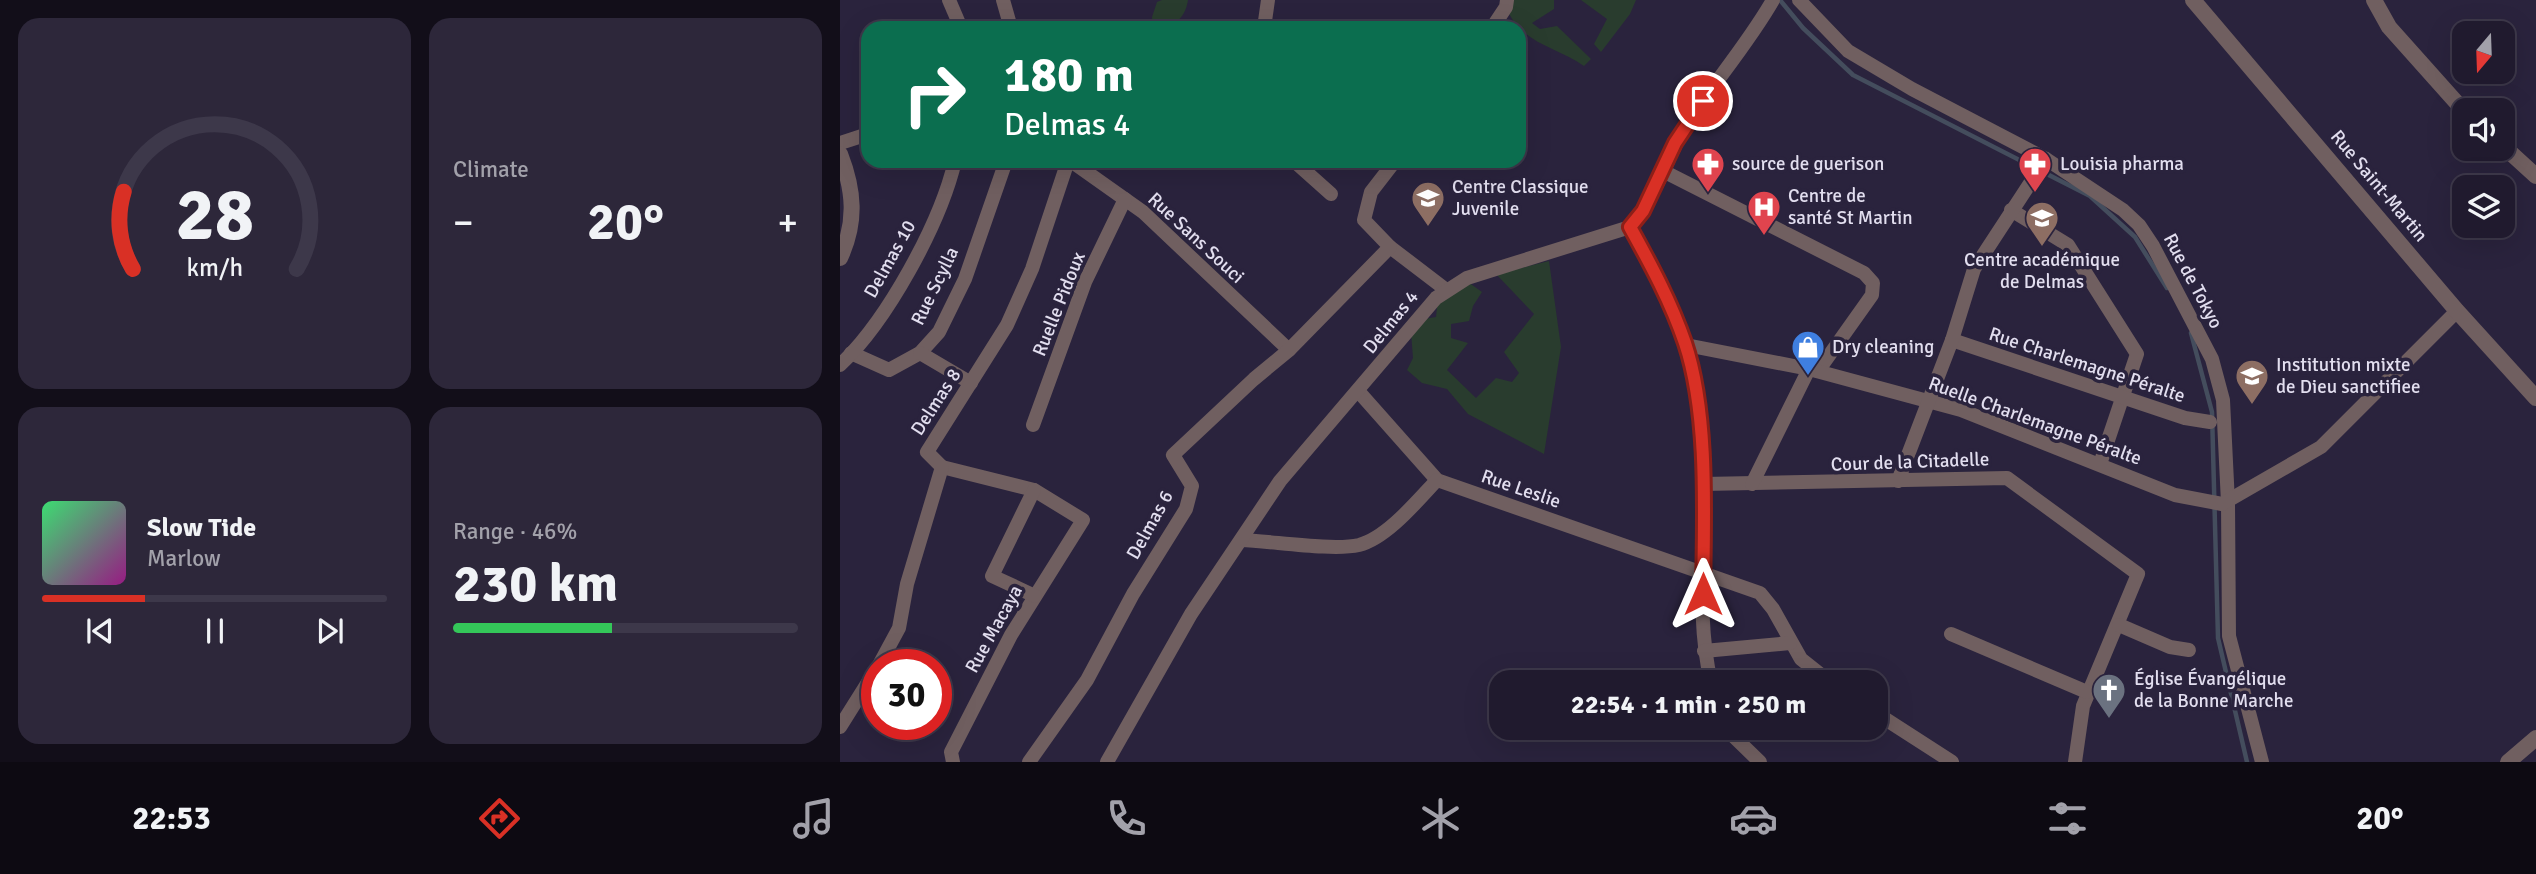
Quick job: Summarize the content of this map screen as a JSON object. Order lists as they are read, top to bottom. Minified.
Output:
{"streets":{"street":["Rue Saint-Martin","Rue Sans Souci","Delmas 10","Rue de Tokyo","Rue Scylla","Ruelle Pidoux","Delmas 4","Rue Charlemagne Péralte","Delmas 8","Ruelle Charlemagne Péralte","Cour de la Citadelle","Rue Leslie","Delmas 6","Rue Macaya"]},"crossings":[["Rue Sans Souci","Ruelle Pidoux"],["Rue Sans Souci","Delmas 6"],["Delmas 10","Rue Scylla"],["Rue de Tokyo","Ruelle Charlemagne Péralte"],["Delmas 4","Rue Leslie"]],"places":{"pharmacy":["source de guerison","Louisia pharma"],"school or university":["Centre Classique Juvenile","Centre académique de Delmas","Institution mixte de Dieu sanctifiee"],"hospital":["Centre de santé St Martin"],"shop":["Dry cleaning"],"church":["Église Évangélique de la Bonne Marche"]},"north":"bottom","page":{"tile":["Climate",["Range · 46%","230 km"]],"turn":["180 m","Delmas 4"],"heat":["−","20°","+"],"song":["Slow Tide","Marlow"],"limit":"30","trip":"22:54 · 1 min · 250 m","tabs":["22:53","20°"],"gauge":["28","km/h"]}}
